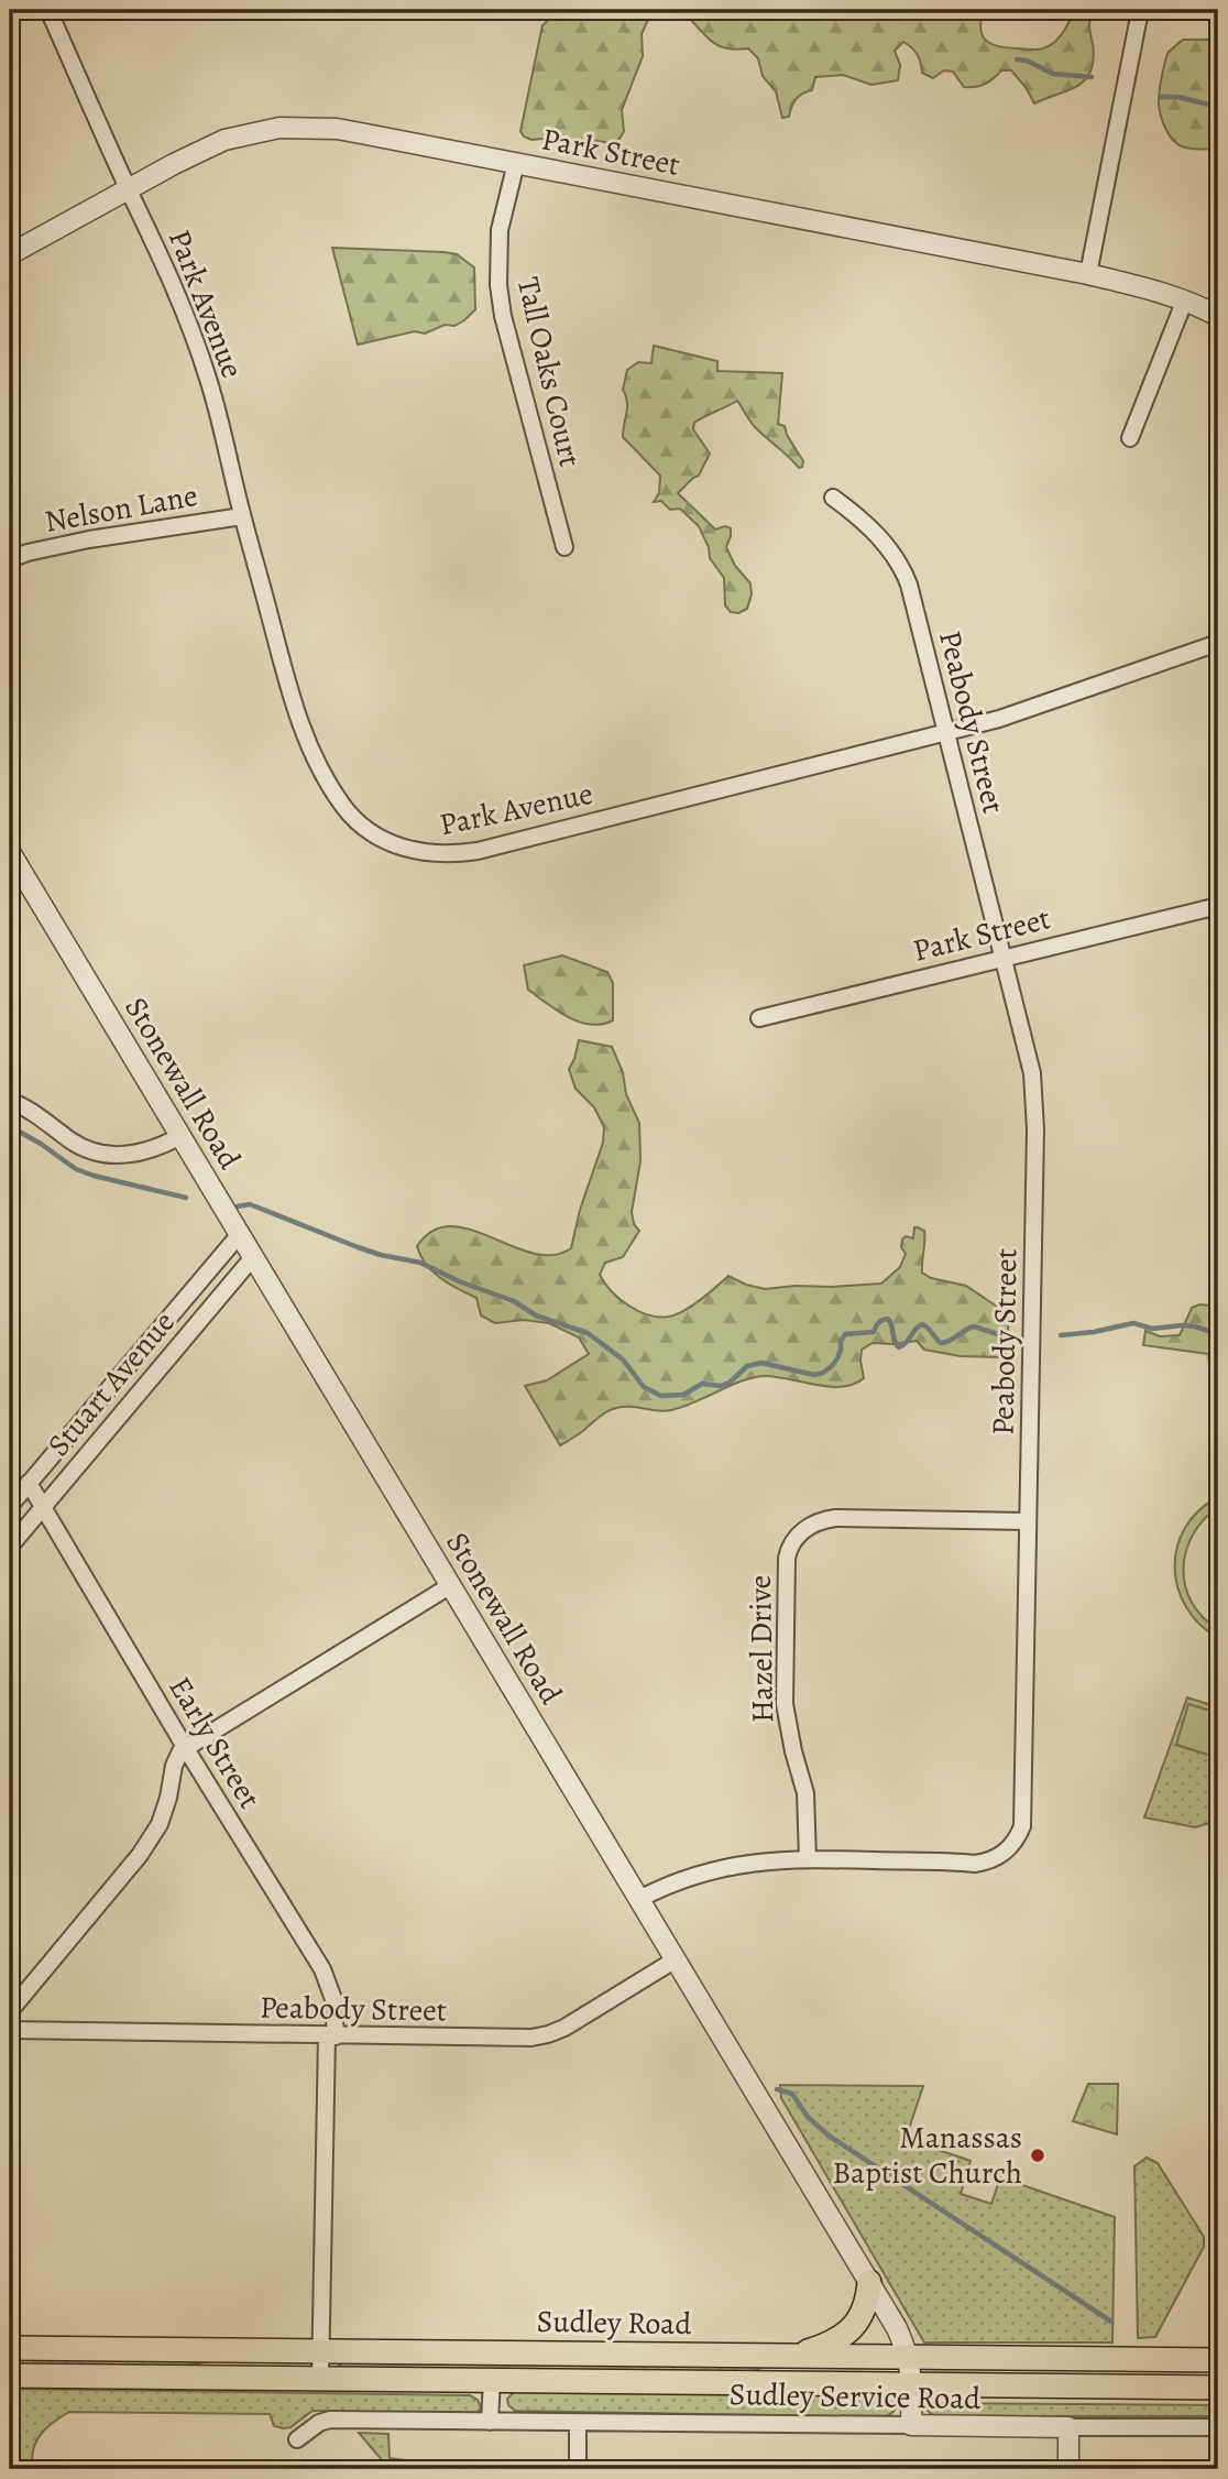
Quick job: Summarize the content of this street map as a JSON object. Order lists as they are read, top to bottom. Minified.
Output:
{"streets":{"main road":["Sudley Road"],"street":["Park Street","Park Avenue","Tall Oaks Court","Nelson Lane","Peabody Street","Stonewall Road","Stuart Avenue","Hazel Drive","Early Street","Sudley Service Road"]},"crossings":[["Park Street","Park Avenue"],["Park Street","Tall Oaks Court"],["Park Street","Peabody Street"],["Park Avenue","Nelson Lane"],["Park Avenue","Peabody Street"],["Peabody Street","Stonewall Road"],["Peabody Street","Hazel Drive"],["Peabody Street","Early Street"],["Stonewall Road","Stuart Avenue"],["Stonewall Road","Sudley Road"],["Stonewall Road","Sudley Service Road"],["Stuart Avenue","Early Street"],["Early Street","Sudley Road"]],"places":["Manassas Baptist Church"]}
